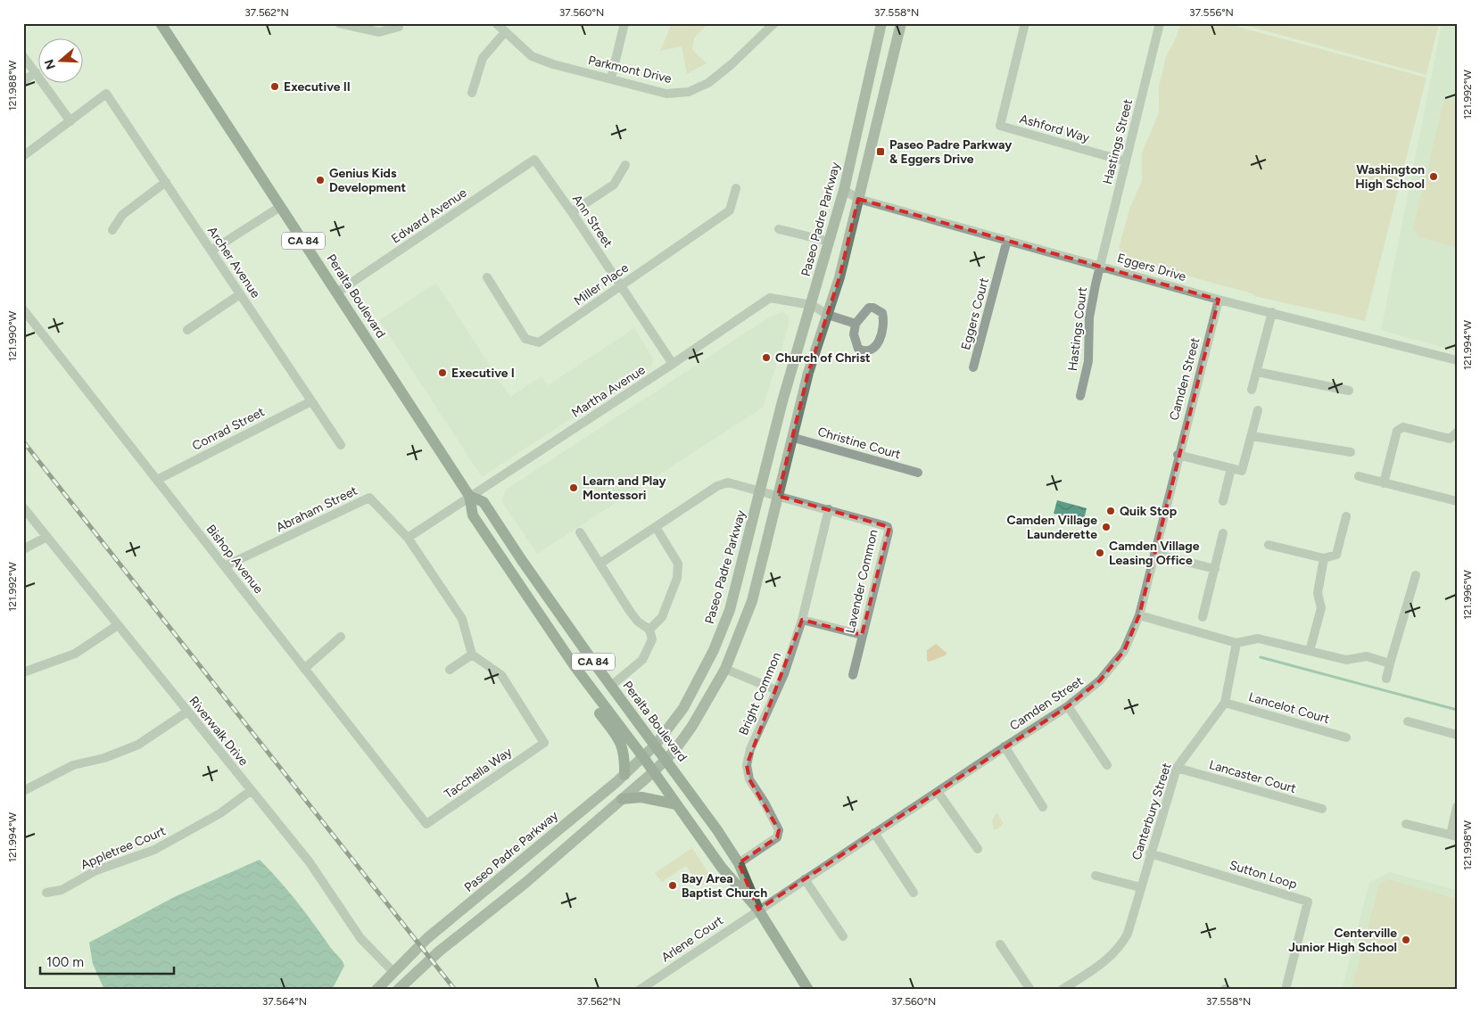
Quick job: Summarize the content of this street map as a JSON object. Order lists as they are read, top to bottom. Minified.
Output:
{"streets":{"main road":["Paseo Padre Parkway","CA 84","Peralta Boulevard"],"street":["Parkmont Drive","Ashford Way","Hastings Street","Edward Avenue","Ann Street","Archer Avenue","Eggers Drive","Miller Place","Eggers Court","Hastings Court","Camden Street","Martha Avenue","Conrad Street","Christine Court","Abraham Street","Bishop Avenue","Lavender Common","Bright Common","Lancelot Court","Riverwalk Drive","Tacchella Way","Lancaster Court","Canterbury Street","Appletree Court","Sutton Loop","Arlene Court"]},"crossings":[["Ashford Way","Hastings Street"],["Hastings Street","Eggers Drive"],["Hastings Street","Hastings Court"],["Edward Avenue","Ann Street"],["Edward Avenue","Peralta Boulevard"],["Paseo Padre Parkway","Eggers Drive"],["Paseo Padre Parkway","Peralta Boulevard"],["Paseo Padre Parkway","Martha Avenue"],["Paseo Padre Parkway","Riverwalk Drive"],["Ann Street","Miller Place"],["Ann Street","Martha Avenue"],["Archer Avenue","Conrad Street"],["Eggers Drive","Eggers Court"],["Eggers Drive","Hastings Court"],["Eggers Drive","Camden Street"],["Peralta Boulevard","Camden Street"],["Peralta Boulevard","Martha Avenue"],["Peralta Boulevard","Bright Common"],["Peralta Boulevard","Arlene Court"],["Camden Street","Arlene Court"],["Martha Avenue","Abraham Street"],["Conrad Street","Bishop Avenue"],["Abraham Street","Bishop Avenue"],["Bishop Avenue","Tacchella Way"],["Lavender Common","Bright Common"],["Lancelot Court","Canterbury Street"],["Riverwalk Drive","Appletree Court"],["Lancaster Court","Canterbury Street"],["Canterbury Street","Sutton Loop"]],"places":{"other":["Executive II","Washington High School","Genius Kids Development","Church of Christ","Executive I","Learn and Play Montessori","Quik Stop","Camden Village Launderette","Camden Village Leasing Office","Bay Area Baptist Church","Centerville Junior High School"],"transit":["Paseo Padre Parkway & Eggers Drive"]},"scale_bar":"100 m","north":"left","coordinates":["37.562°N","37.560°N","37.558°N","37.556°N","121.988°W","121.992°W","121.990°W","121.994°W","121.996°W","121.998°W","37.564°N"]}
